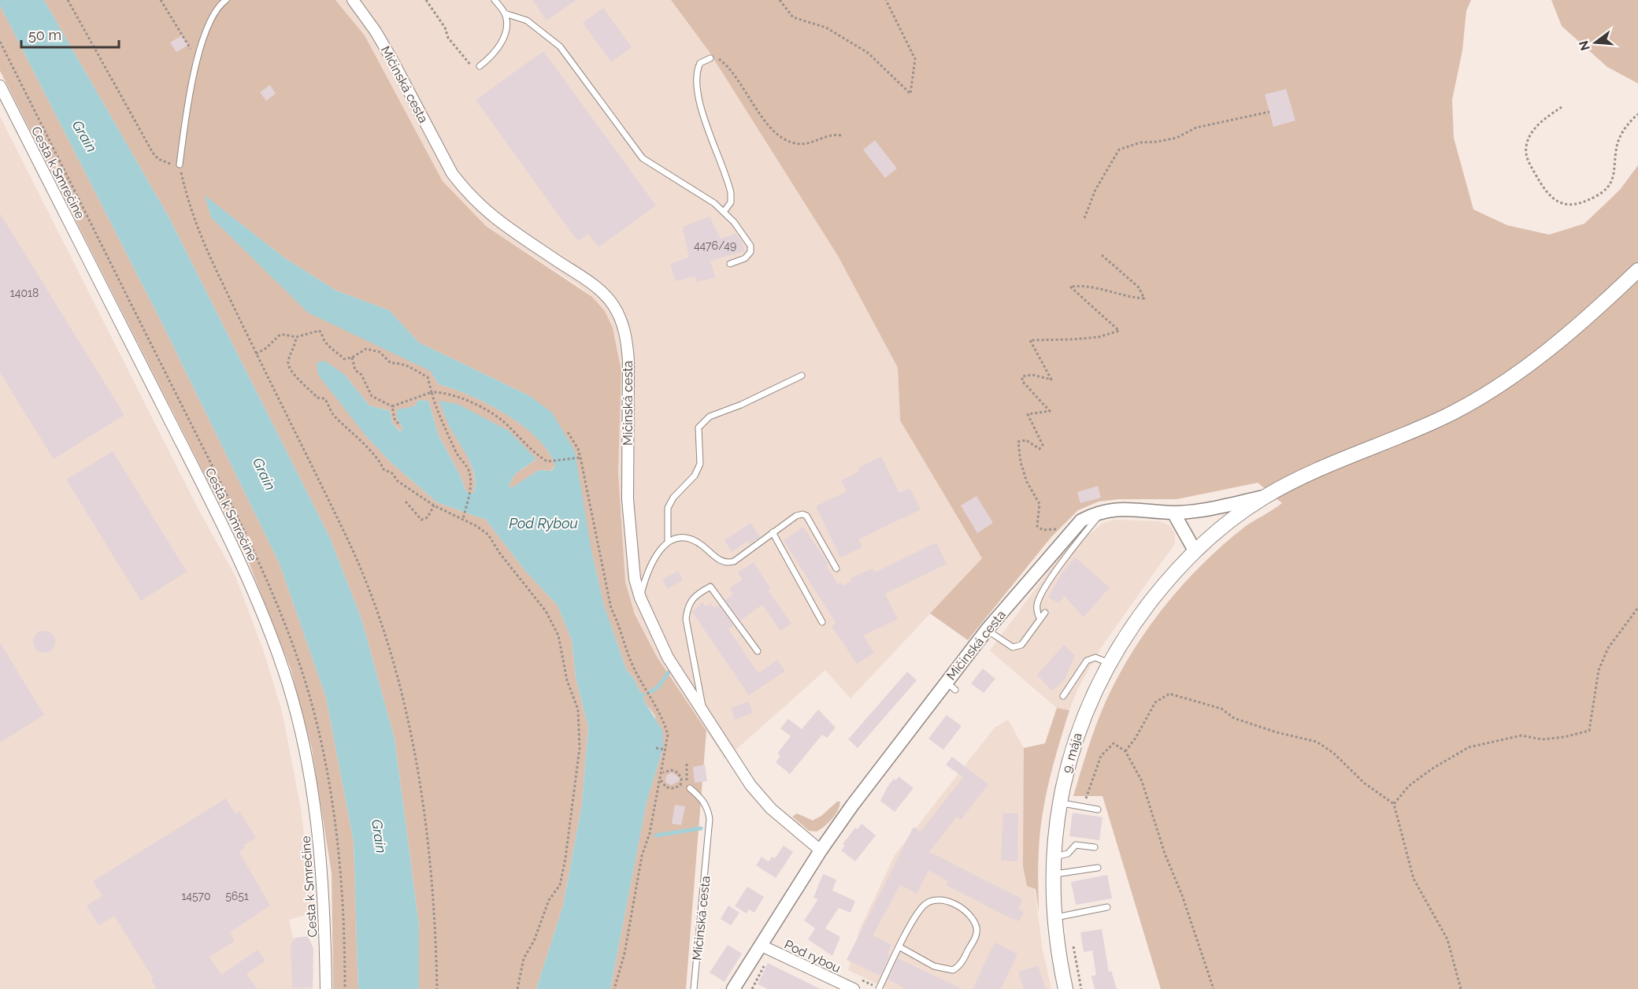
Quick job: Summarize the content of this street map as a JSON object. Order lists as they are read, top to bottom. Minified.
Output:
{"streets":{"main road":["9. mája"],"street":["Mičinská cesta","Cesta k Smrečine","Pod rybou"]},"crossings":[["Mičinská cesta","9. mája"],["Mičinská cesta","Pod rybou"]],"water":["Grain","Pod Rybou"],"house_numbers":["4476/49","14018","14570","5651"],"scale_bar":"50 m","north":"left"}
